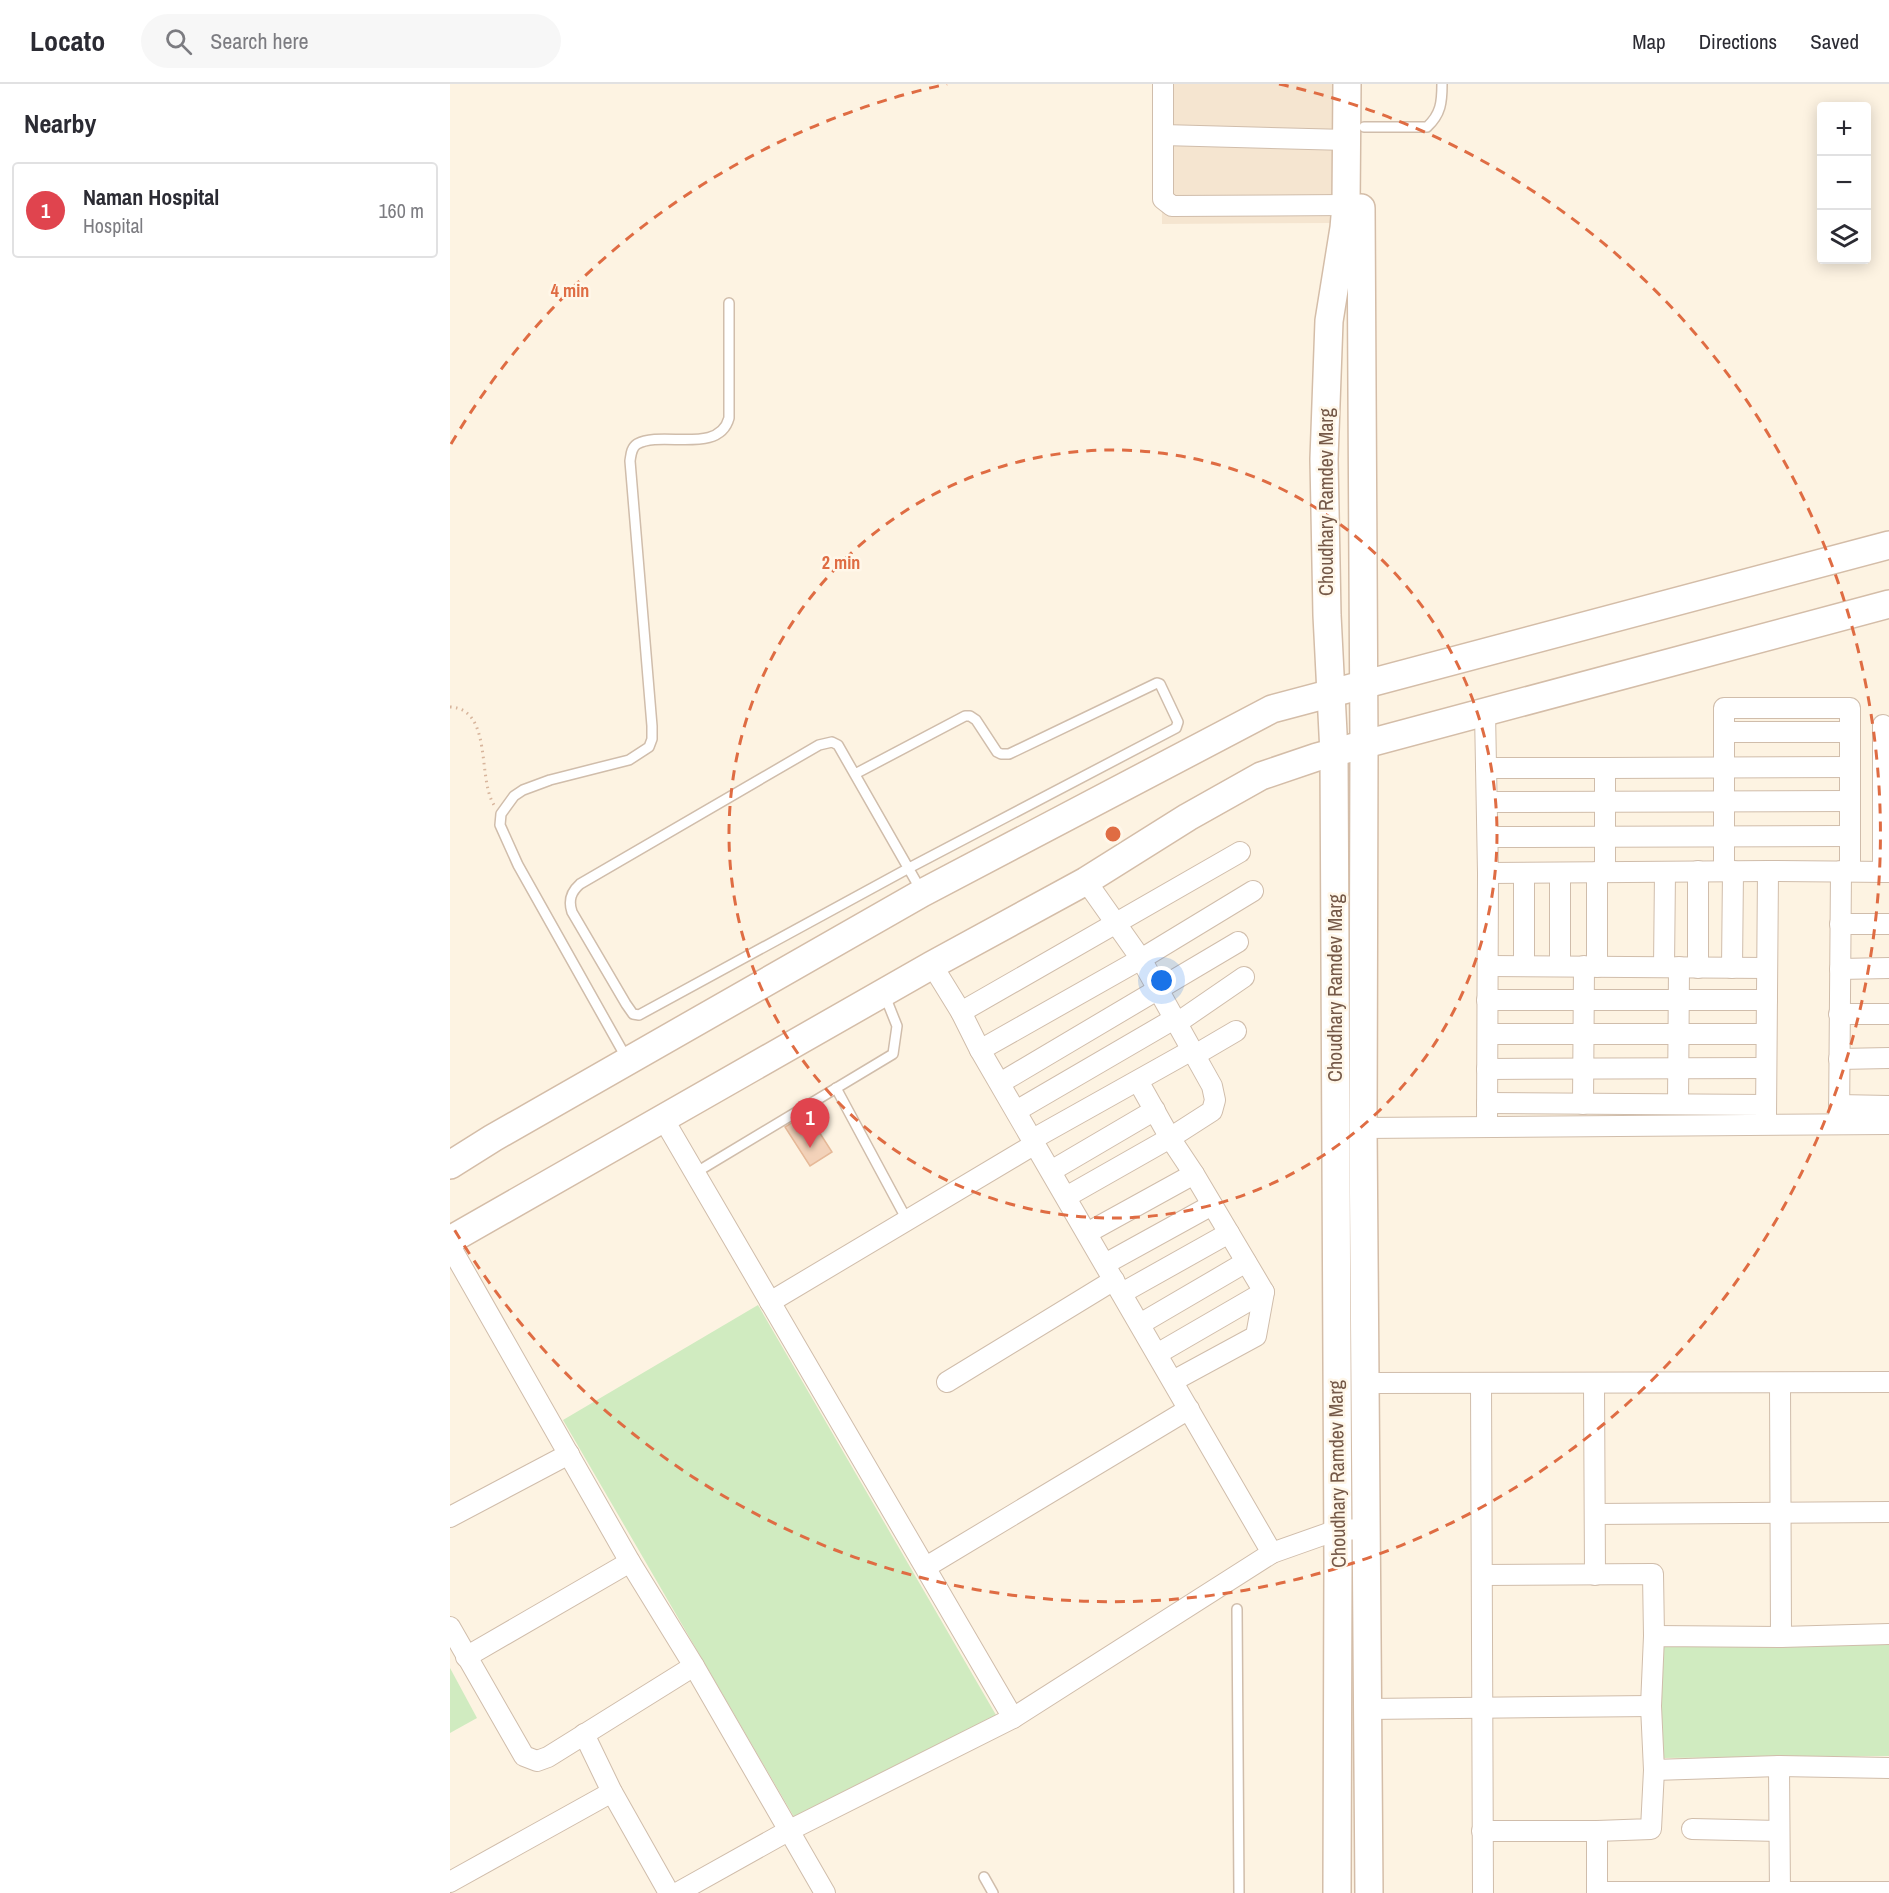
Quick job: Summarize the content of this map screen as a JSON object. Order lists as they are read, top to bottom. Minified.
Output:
{"streets":{"street":["Choudhary Ramdev Marg"]},"page":{"header":"Locato","search":"Search here","nav":["Map","Directions","Saved"],"heading":"Nearby","map_buttons":["+","−"],"list":[{"mark":"1","name":"Naman Hospital","note":"Hospital","value":"160 m"}],"pins":"1"},"rings":["4 min","2 min"]}
